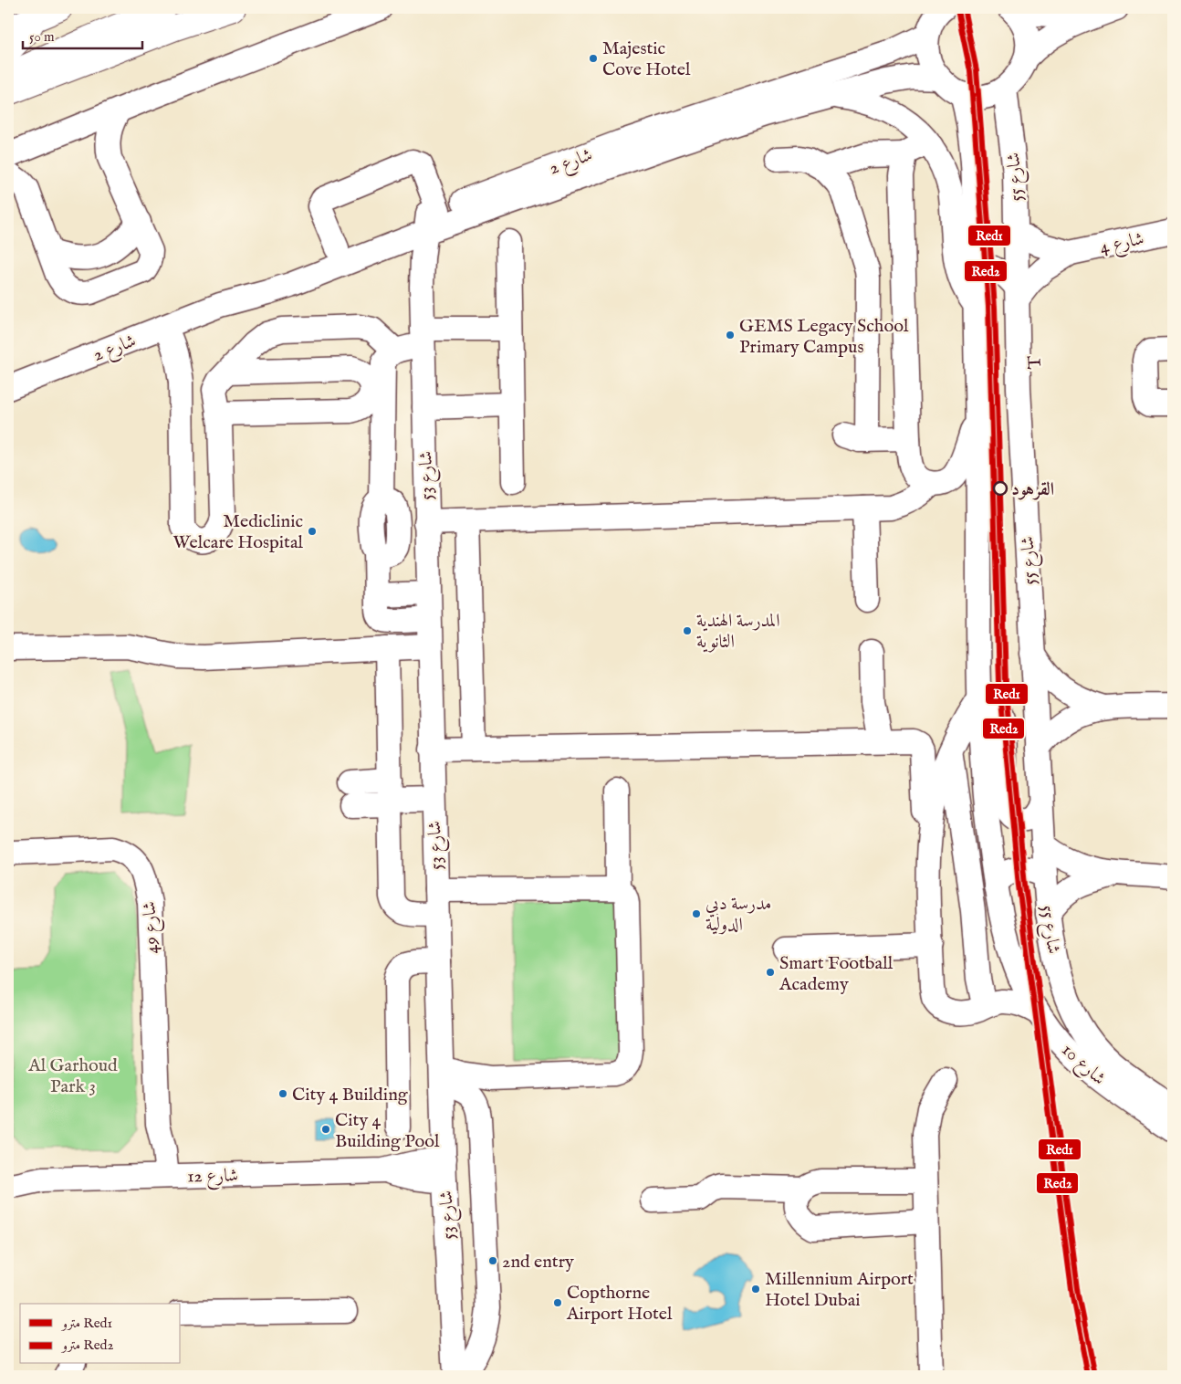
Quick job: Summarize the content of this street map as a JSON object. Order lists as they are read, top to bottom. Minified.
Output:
{"streets":{"street":["شارع 2","شارع 55","شارع 4","شارع 53","شارع 49","شارع 10","شارع 12"]},"crossings":[["شارع 2","شارع 53"],["شارع 55","شارع 4"],["شارع 55","شارع 10"],["شارع 53","شارع 12"],["شارع 49","شارع 12"]],"parks":["Al Garhoud Park 3"],"places":["Majestic Cove Hotel","GEMS Legacy School Primary Campus","القرهود","Mediclinic Welcare Hospital","المدرسة الهندية الثانوية","مدرسة دبي الدولية","Smart Football Academy","City 4 Building","City 4 Building Pool","2nd entry","Millennium Airport Hotel Dubai","Copthorne Airport Hotel"],"lines":["metro line Red1","metro line Red2"],"legend":["مترو Red1","مترو Red2"],"scale_bar":"50 m"}
